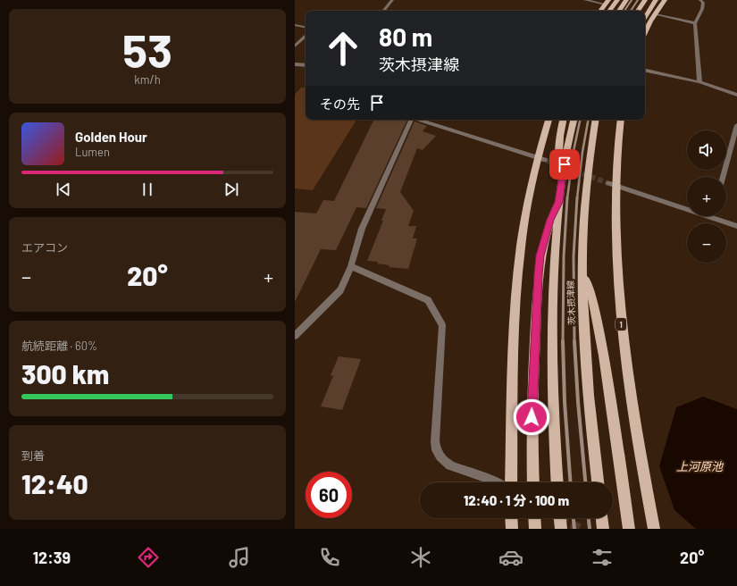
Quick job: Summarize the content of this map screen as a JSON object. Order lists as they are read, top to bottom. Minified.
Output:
{"streets":{"main road":["茨木摂津線","1"]},"water":["上河原池"],"page":{"tile":[["53","km/h"],"エアコン",["航続距離 · 60%","300 km"],["到着","12:40"]],"turn":["80 m","茨木摂津線"],"then":"その先","song":["Golden Hour","Lumen"],"map_buttons":["+","−"],"heat":["−","20°","+"],"limit":"60","trip":"12:40 · 1 分 · 100 m","tabs":["12:39","20°"]}}
